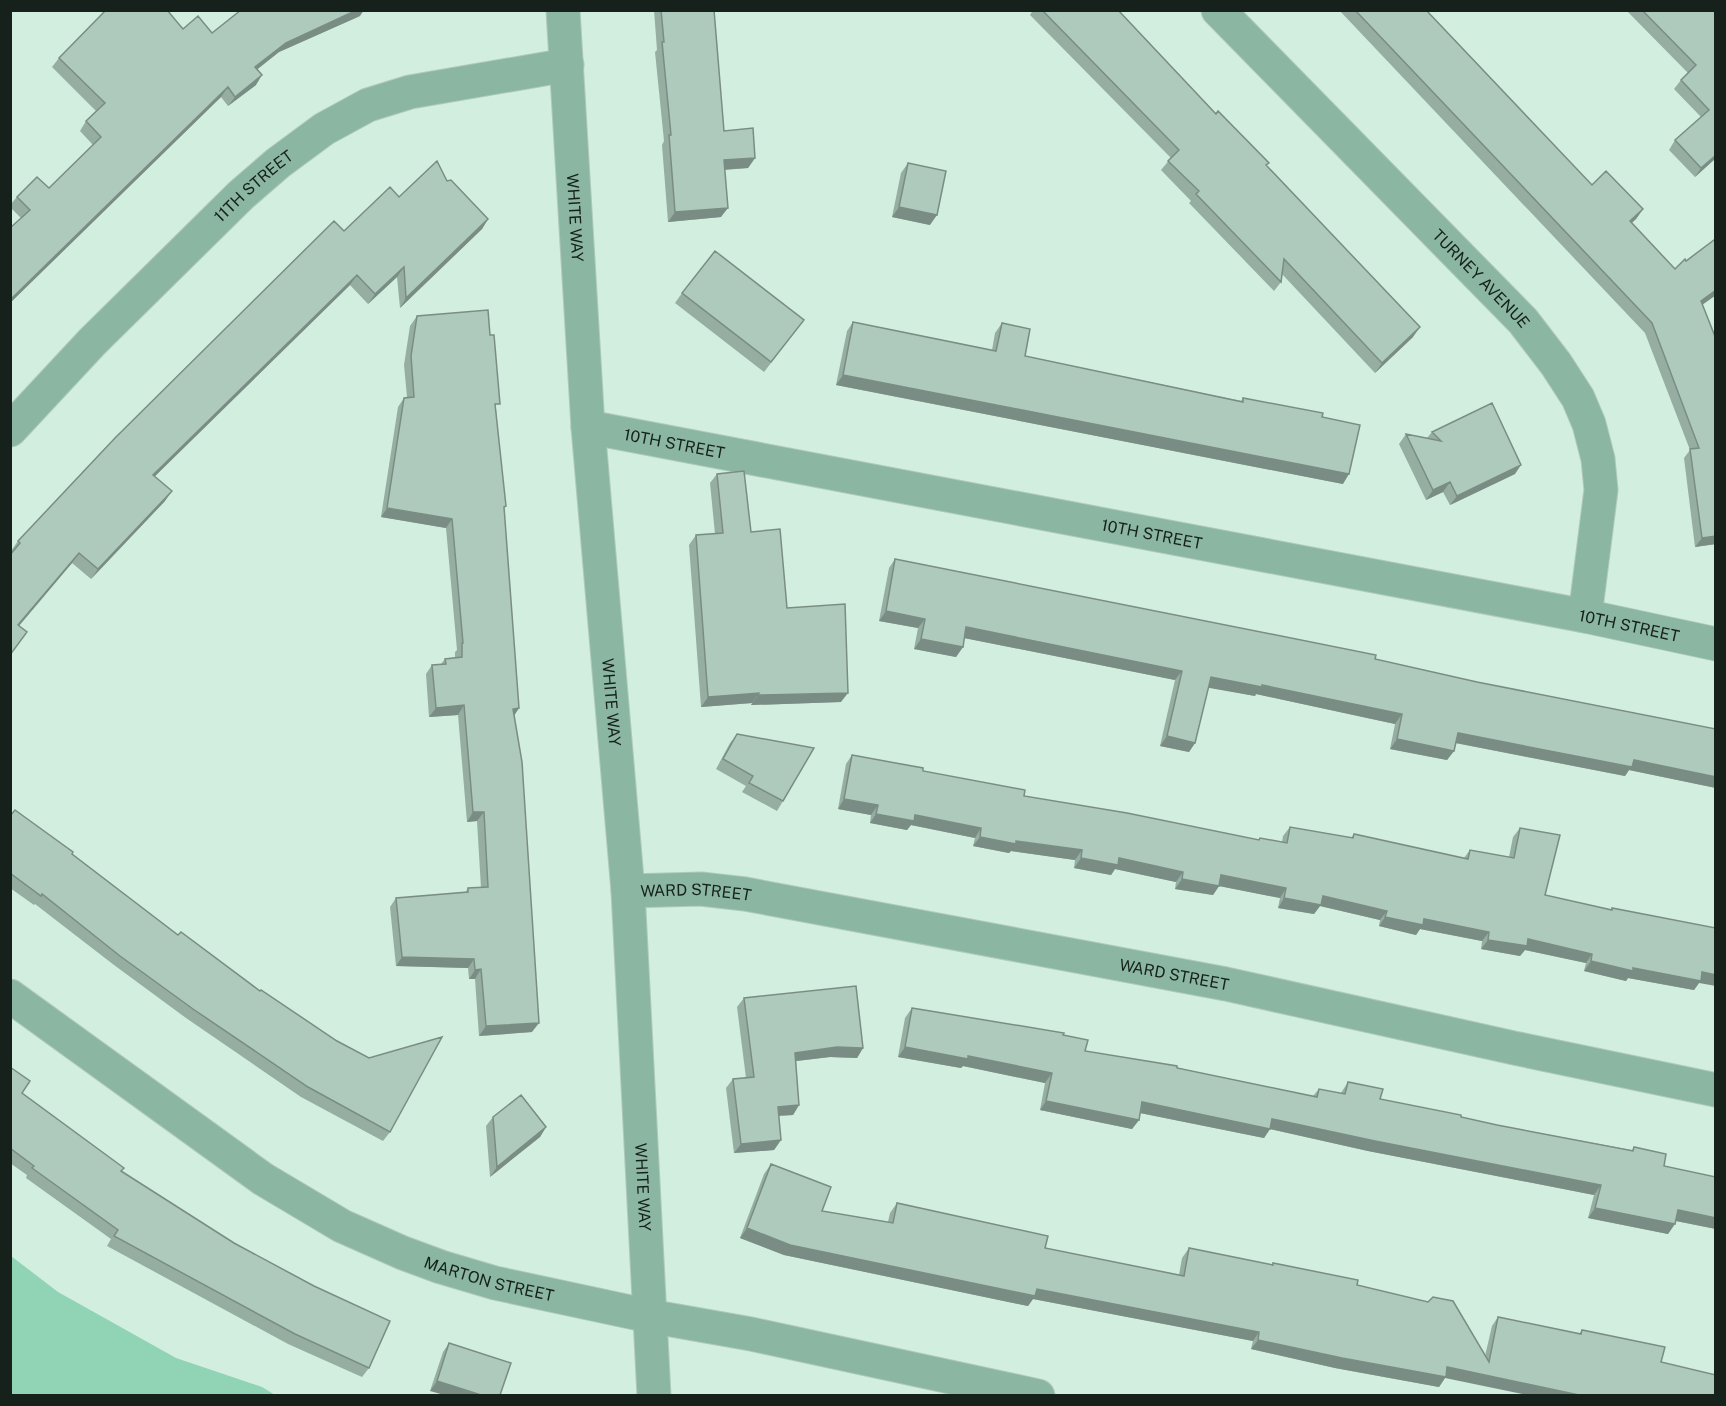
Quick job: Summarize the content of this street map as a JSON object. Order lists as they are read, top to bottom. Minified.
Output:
{"streets":{"street":["11TH STREET","WHITE WAY","TURNEY AVENUE","10TH STREET","WARD STREET","MARTON STREET"]},"crossings":[["11TH STREET","WHITE WAY"],["WHITE WAY","10TH STREET"],["WHITE WAY","WARD STREET"],["WHITE WAY","MARTON STREET"],["TURNEY AVENUE","10TH STREET"]]}
